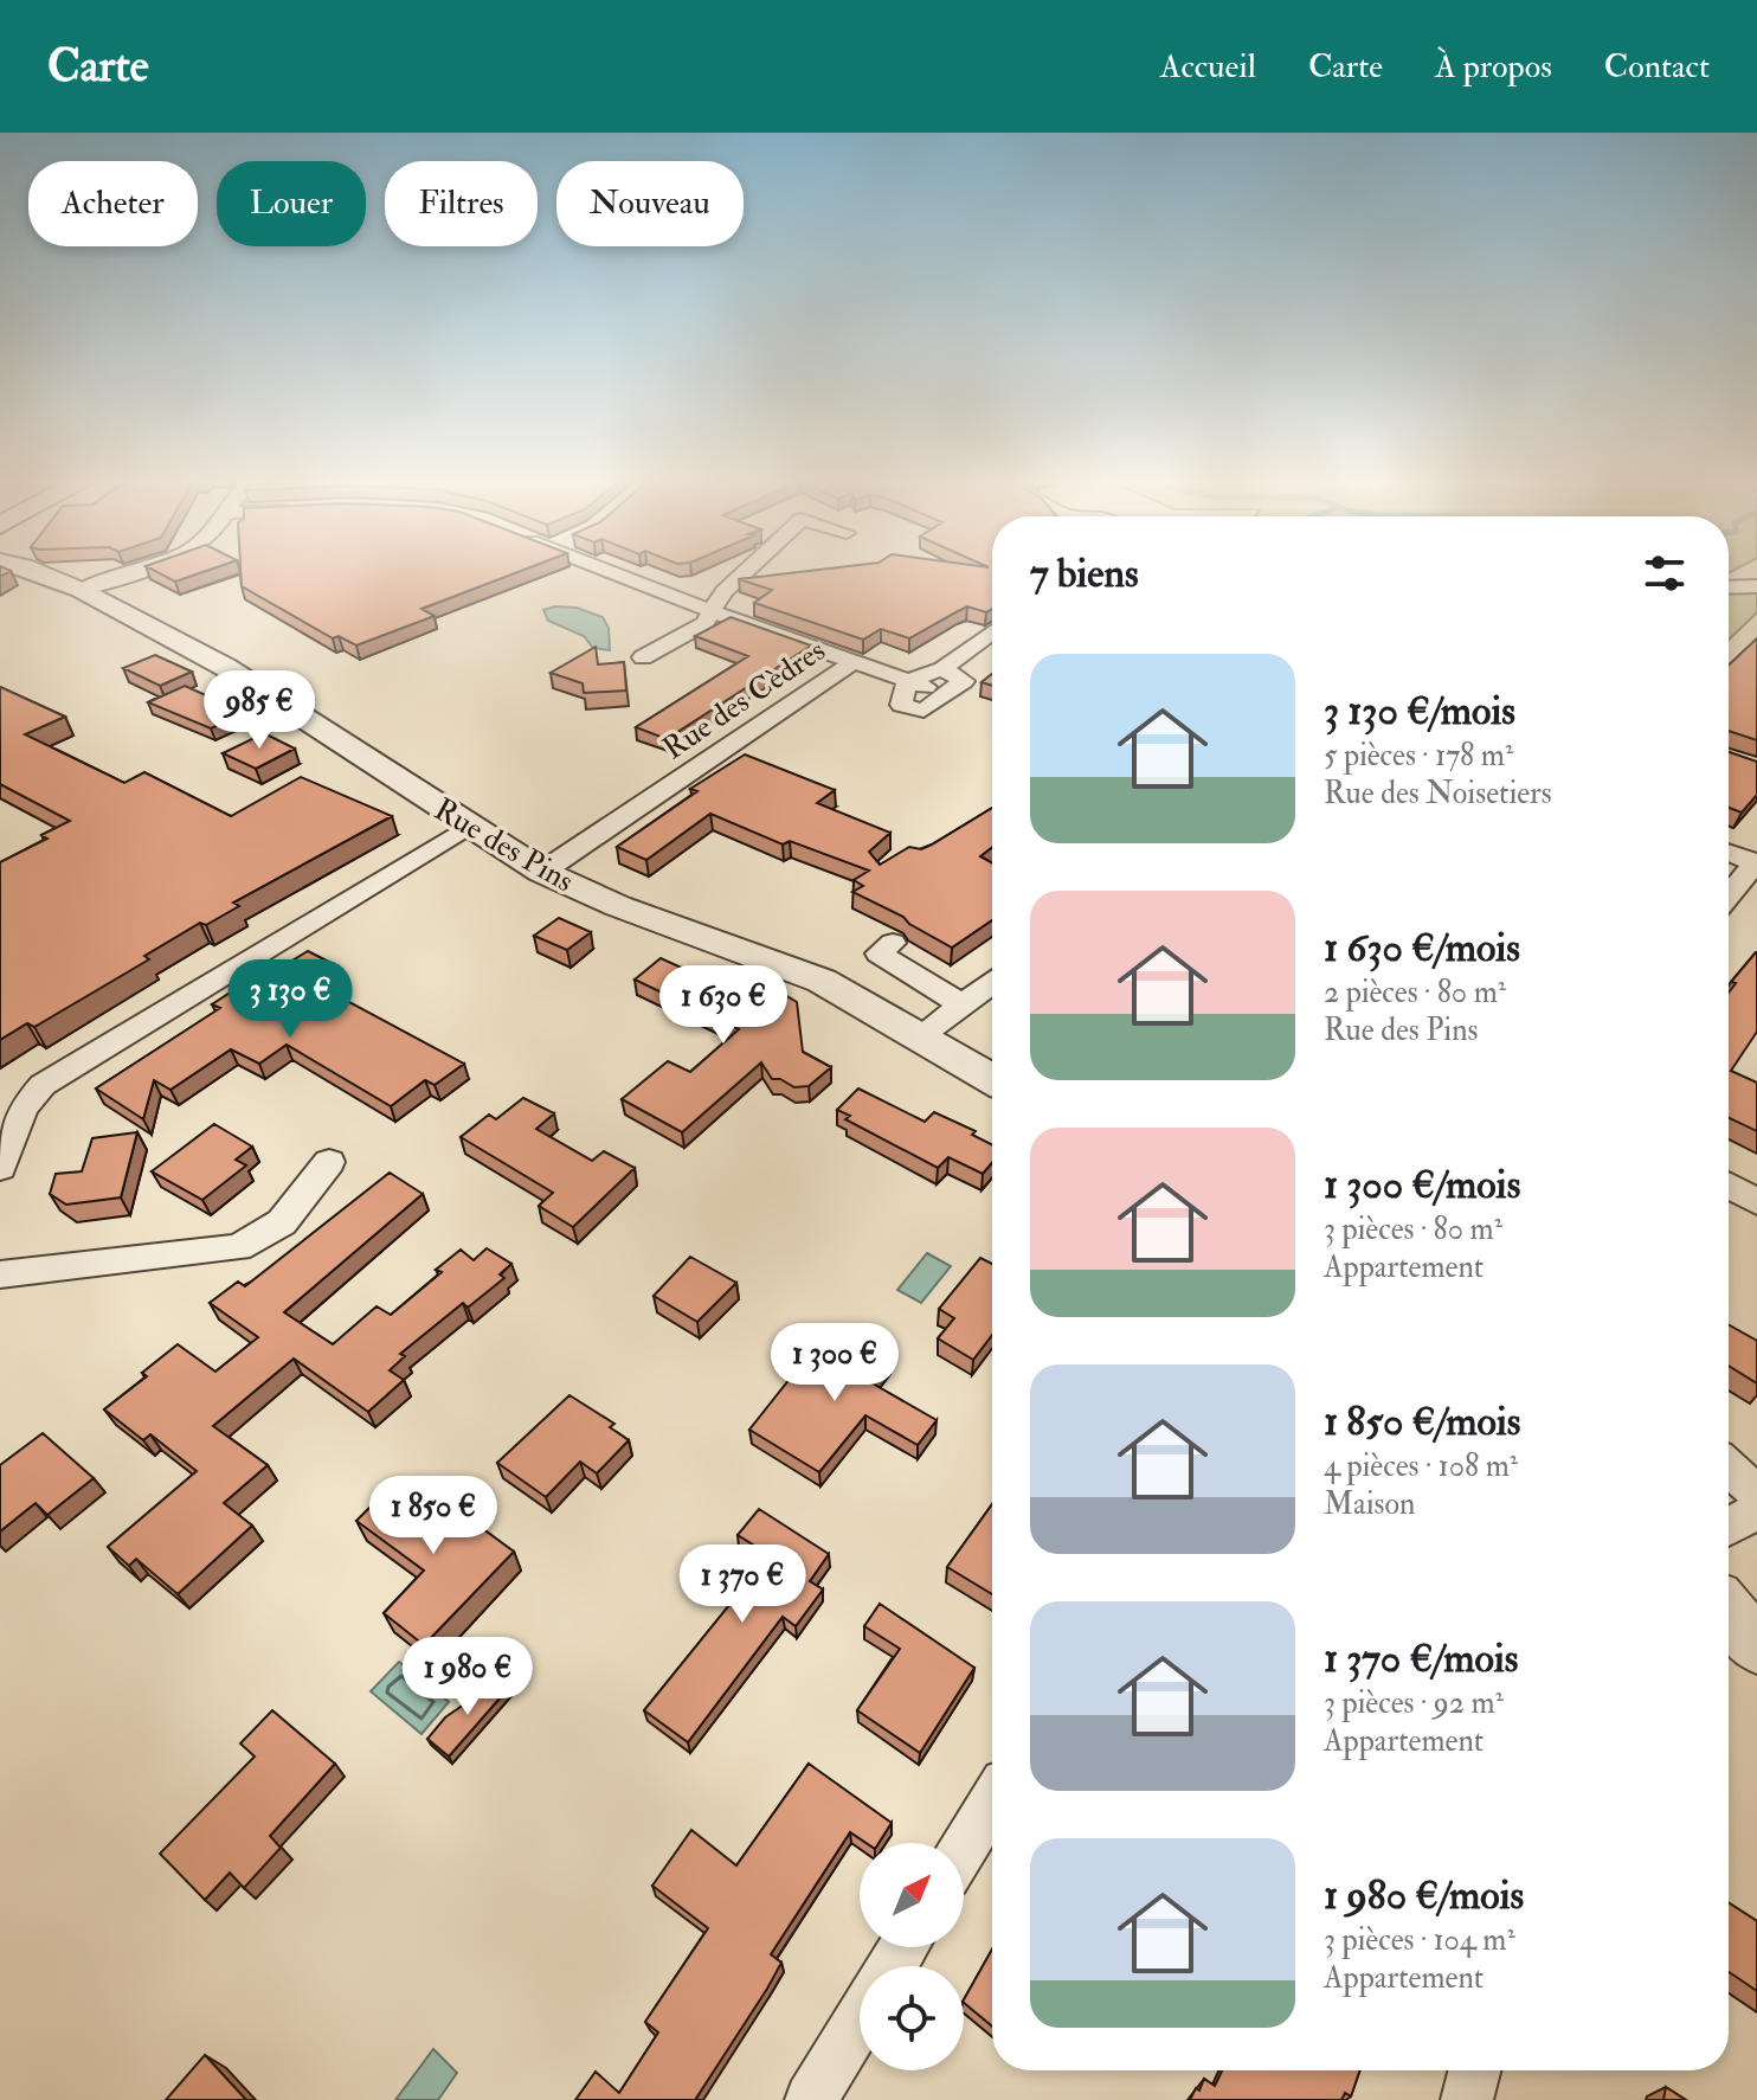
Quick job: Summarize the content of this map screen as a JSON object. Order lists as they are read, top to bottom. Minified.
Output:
{"streets":{"street":["Rue des Cèdres","Rue des Pins"]},"crossings":[["Rue des Cèdres","Rue des Pins"]],"north":"top right","page":{"header":"Carte","nav":["Accueil","Carte","À propos","Contact"],"chip":["Acheter","Louer","Filtres","Nouveau"],"heading":"7 biens","list":[{"name":"3 130 €/mois","note":"5 pièces · 178 m² · Rue des Noisetiers"},{"name":"1 630 €/mois","note":"2 pièces · 80 m² · Rue des Pins"},{"name":"1 300 €/mois","note":"3 pièces · 80 m² · Appartement"},{"name":"1 850 €/mois","note":"4 pièces · 108 m² · Maison"},{"name":"1 370 €/mois","note":"3 pièces · 92 m² · Appartement"},{"name":"1 980 €/mois","note":"3 pièces · 104 m² · Appartement"}],"price":["985 €","3 130 €","1 630 €","1 300 €","1 850 €","1 370 €","1 980 €"]}}
